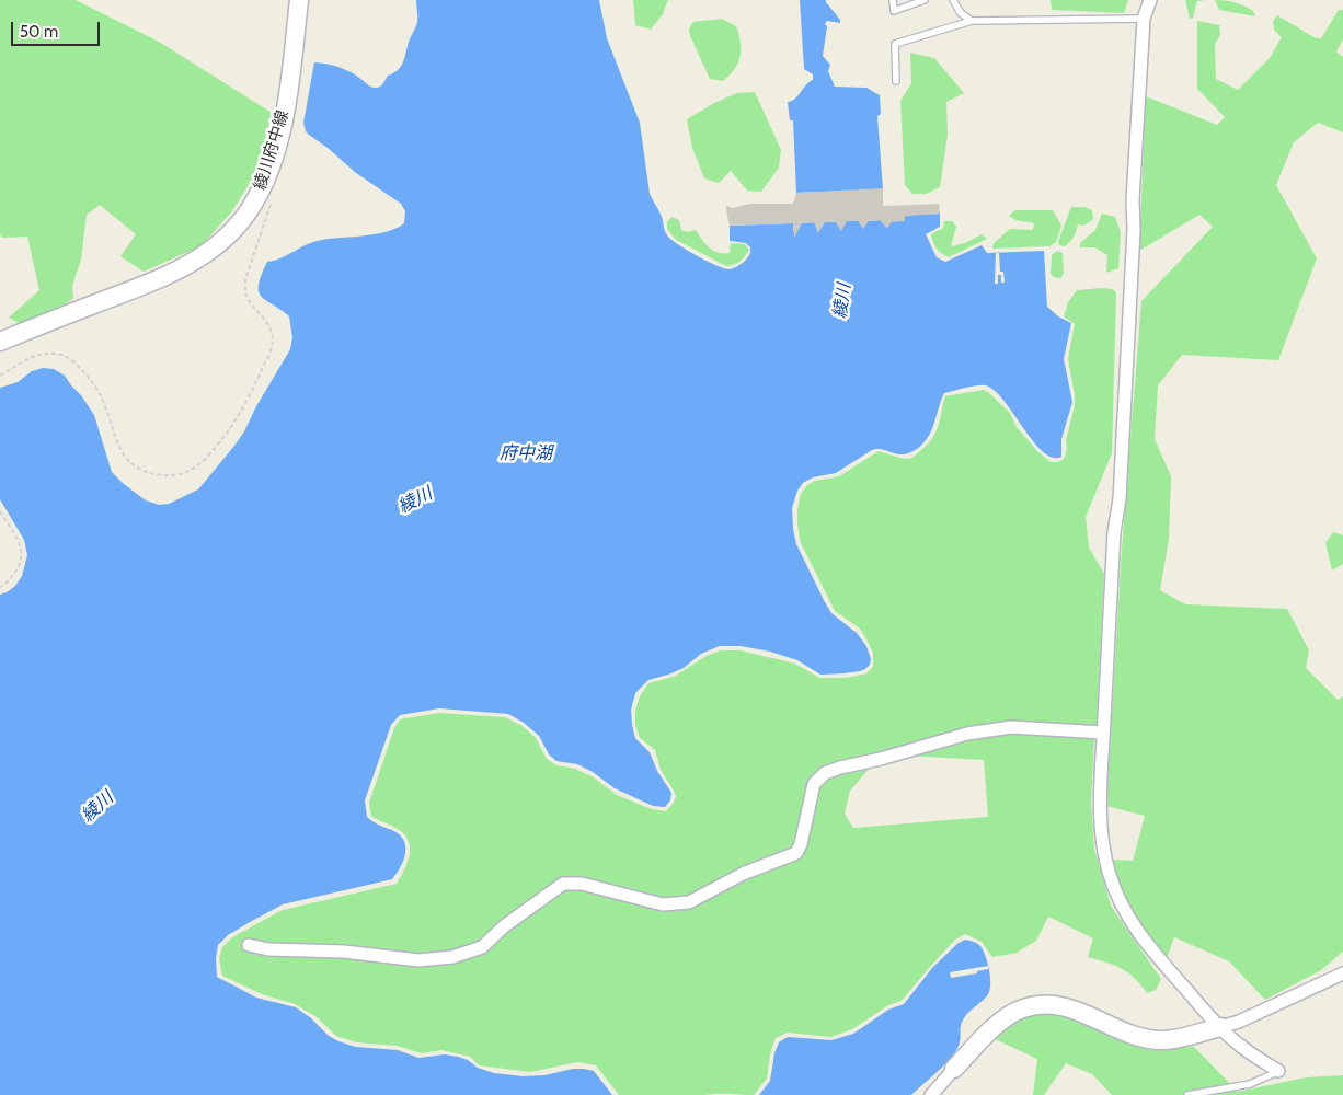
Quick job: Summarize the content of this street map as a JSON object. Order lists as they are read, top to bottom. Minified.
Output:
{"streets":{"main road":["綾川府中線"]},"water":["綾川","府中湖"],"scale_bar":"50 m"}
